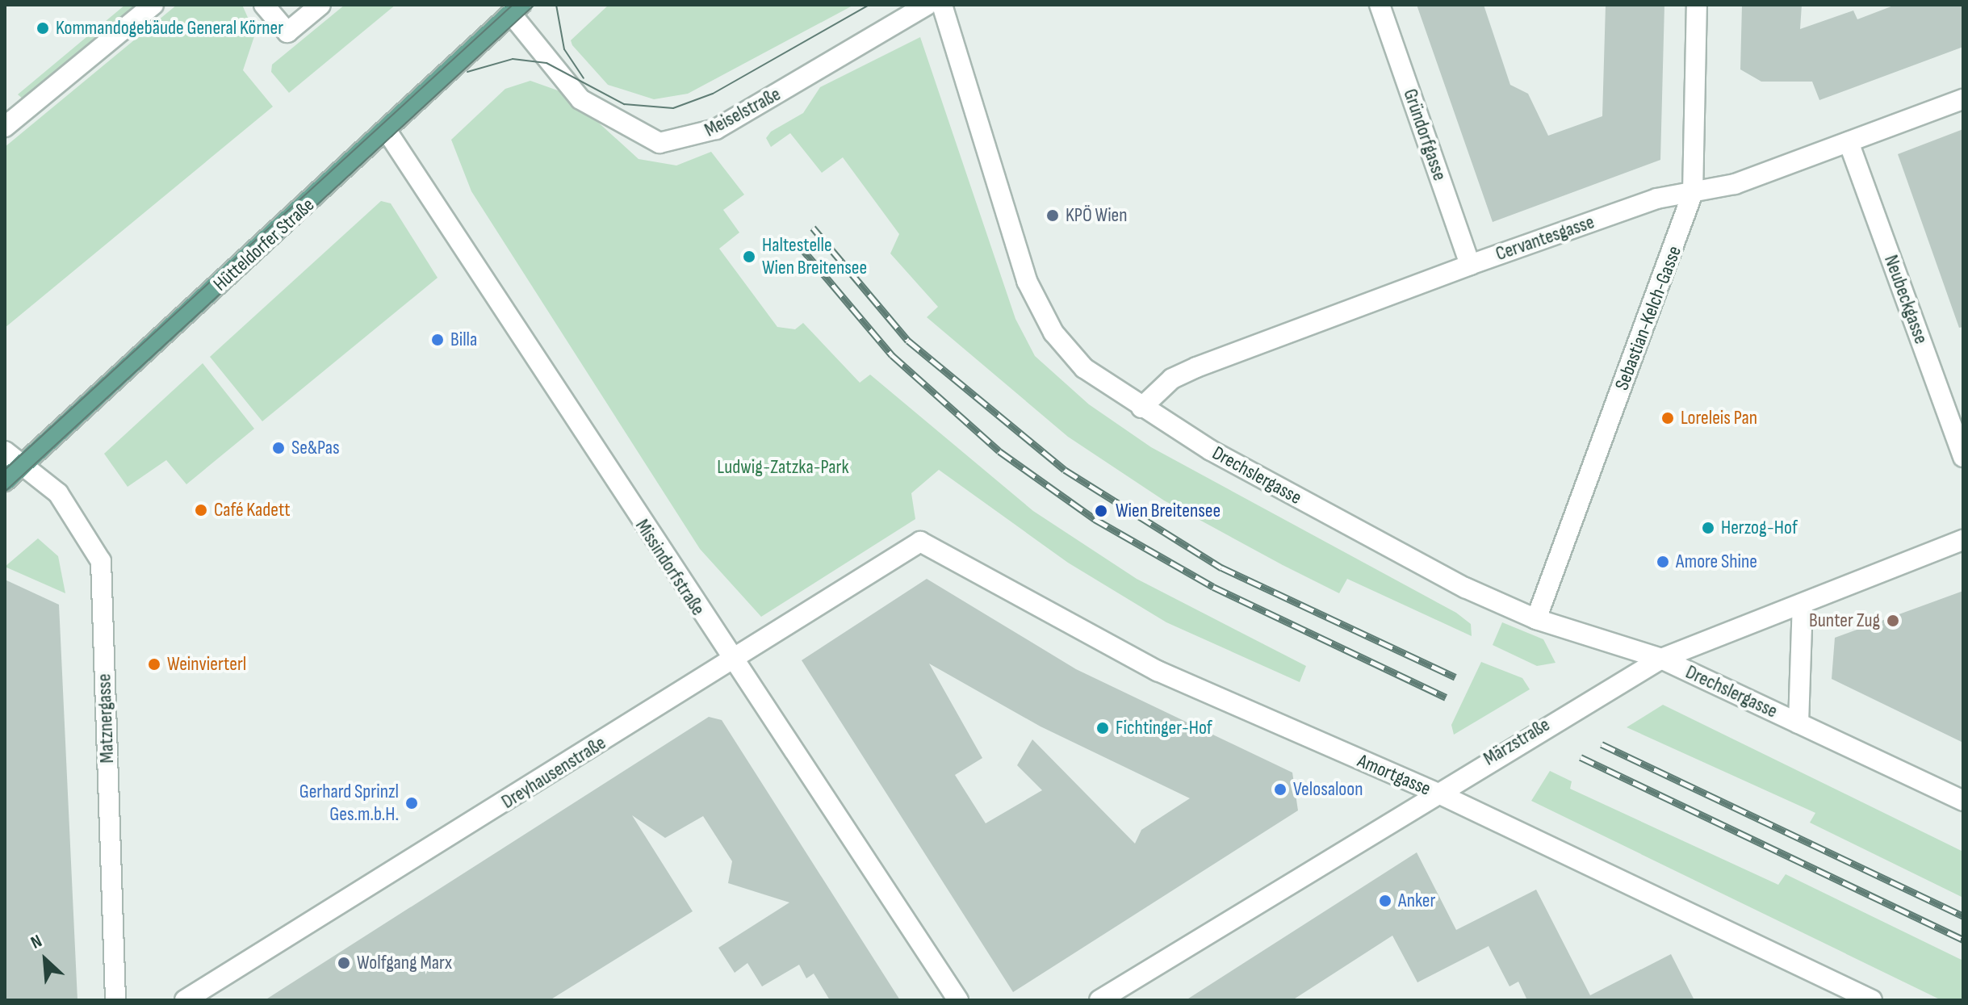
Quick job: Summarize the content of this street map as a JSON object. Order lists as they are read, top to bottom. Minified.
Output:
{"streets":{"main road":["Hütteldorfer Straße"],"street":["Meiselstraße","Gründorfgasse","Cervantesgasse","Neubeckgasse","Sebastian-Kelch-Gasse","Drechslergasse","Missindorfstraße","Matznergasse","Märzstraße","Dreyhausenstraße","Amortgasse"]},"crossings":[["Meiselstraße","Hütteldorfer Straße"],["Gründorfgasse","Cervantesgasse"],["Cervantesgasse","Neubeckgasse"],["Cervantesgasse","Sebastian-Kelch-Gasse"],["Cervantesgasse","Drechslergasse"],["Hütteldorfer Straße","Missindorfstraße"],["Hütteldorfer Straße","Matznergasse"],["Sebastian-Kelch-Gasse","Drechslergasse"],["Drechslergasse","Märzstraße"],["Missindorfstraße","Dreyhausenstraße"],["Märzstraße","Amortgasse"],["Dreyhausenstraße","Amortgasse"]],"parks":["Ludwig-Zatzka-Park"],"places":["Kommandogebäude General Körner","KPÖ Wien","Haltestelle Wien Breitensee","Billa","Loreleis Pan","Se&Pas","Café Kadett","Wien Breitensee","Herzog-Hof","Amore Shine","Bunter Zug","Weinvierterl","Fichtinger-Hof","Velosaloon","Gerhard Sprinzl Ges.m.b.H.","Anker","Wolfgang Marx"],"north":"top left"}
